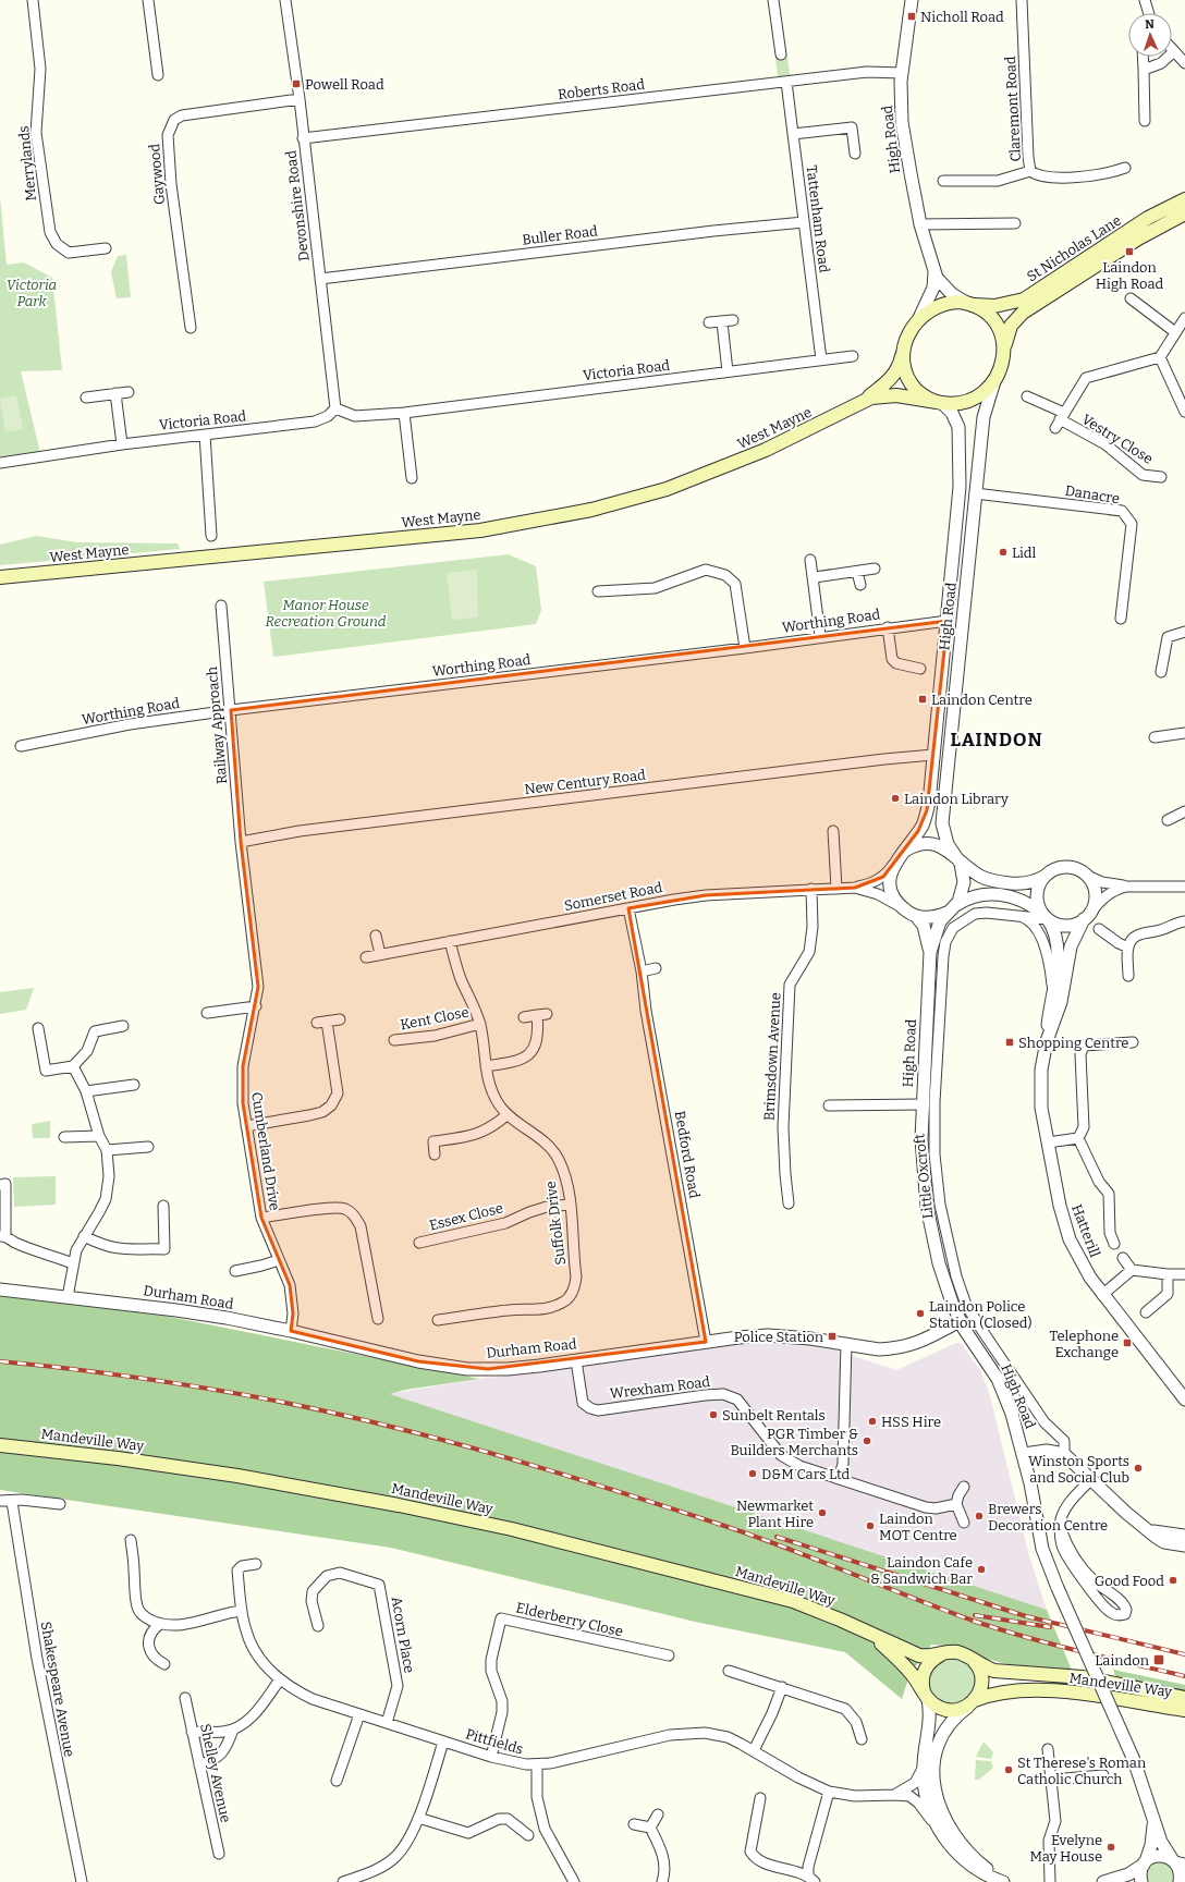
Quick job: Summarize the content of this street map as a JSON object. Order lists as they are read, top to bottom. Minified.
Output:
{"streets":{"main road":["St Nicholas Lane","West Mayne","Mandeville Way"],"street":["Roberts Road","Claremont Road","High Road","Merrylands","Gaywood","Devonshire Road","Tattenham Road","Buller Road","Victoria Road","Vestry Close","Danacre","Worthing Road","Railway Approach","New Century Road","Somerset Road","Kent Close","Brimsdown Avenue","Cumberland Drive","Bedford Road","Little Oxcroft","Essex Close","Suffolk Drive","Hatterill","Durham Road","Wrexham Road","Elderberry Close","Acorn Place","Shakespeare Avenue","Pittfields","Shelley Avenue"]},"crossings":[["Roberts Road","High Road"],["Roberts Road","Devonshire Road"],["Roberts Road","Tattenham Road"],["High Road","St Nicholas Lane"],["High Road","West Mayne"],["High Road","Danacre"],["High Road","Worthing Road"],["High Road","New Century Road"],["High Road","Somerset Road"],["High Road","Durham Road"],["Gaywood","Devonshire Road"],["Devonshire Road","Buller Road"],["Devonshire Road","Victoria Road"],["Tattenham Road","Buller Road"],["Tattenham Road","Victoria Road"],["St Nicholas Lane","West Mayne"],["Worthing Road","Railway Approach"],["Railway Approach","New Century Road"],["Railway Approach","Cumberland Drive"],["New Century Road","Cumberland Drive"],["Somerset Road","Brimsdown Avenue"],["Somerset Road","Bedford Road"],["Somerset Road","Suffolk Drive"],["Kent Close","Suffolk Drive"],["Cumberland Drive","Durham Road"],["Bedford Road","Durham Road"],["Little Oxcroft","Hatterill"],["Essex Close","Suffolk Drive"],["Durham Road","Wrexham Road"],["Elderberry Close","Pittfields"],["Acorn Place","Pittfields"]],"districts":["LAINDON"],"parks":["Victoria Park","Manor House Recreation Ground"],"places":{"transit":["Nicholl Road","Powell Road","Laindon High Road","Laindon Centre","Shopping Centre","Police Station","Telephone Exchange","Laindon"],"other":["Lidl","Laindon Library","Laindon Police Station (Closed)","Sunbelt Rentals","HSS Hire","PGR Timber & Builders Merchants","Winston Sports and Social Club","D&M Cars Ltd","Newmarket Plant Hire","Brewers Decoration Centre","Laindon MOT Centre","Laindon Cafe & Sandwich Bar","Good Food","St Therese's Roman Catholic Church","Evelyne May House"]},"north":"top"}
